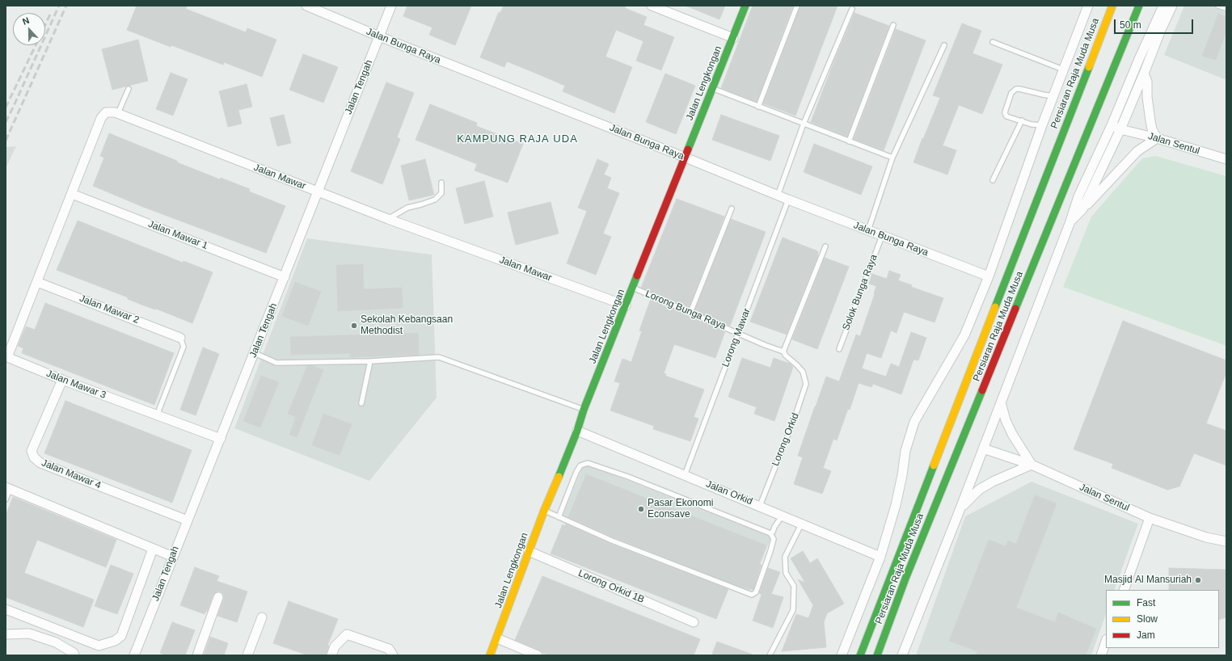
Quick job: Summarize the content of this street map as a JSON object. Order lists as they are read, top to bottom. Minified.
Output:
{"streets":{"main road":["Persiaran Raja Muda Musa","Jalan Lengkongan"],"street":["Jalan Bunga Raya","Jalan Tengah","Jalan Sentul","Jalan Mawar","Jalan Mawar 1","Jalan Mawar 2","Jalan Mawar 3","Jalan Mawar 4","Jalan Orkid","Lorong Orkid 1B"],"lane":["Solok Bunga Raya","Lorong Bunga Raya","Lorong Mawar","Lorong Orkid"]},"crossings":[["Jalan Bunga Raya","Jalan Lengkongan"],["Jalan Bunga Raya","Jalan Tengah"],["Jalan Bunga Raya","Solok Bunga Raya"],["Jalan Bunga Raya","Lorong Mawar"],["Jalan Lengkongan","Jalan Mawar"],["Jalan Lengkongan","Lorong Bunga Raya"],["Jalan Lengkongan","Jalan Orkid"],["Jalan Lengkongan","Lorong Orkid 1B"],["Jalan Tengah","Jalan Mawar"],["Jalan Tengah","Jalan Mawar 1"],["Jalan Tengah","Jalan Mawar 3"],["Jalan Tengah","Jalan Mawar 4"],["Jalan Mawar 2","Jalan Mawar 3"],["Lorong Bunga Raya","Lorong Mawar"],["Lorong Bunga Raya","Lorong Orkid"],["Lorong Mawar","Jalan Orkid"],["Jalan Mawar 3","Jalan Mawar 4"],["Lorong Orkid","Jalan Orkid"]],"districts":["KAMPUNG RAJA UDA"],"places":["Sekolah Kebangsaan Methodist","Pasar Ekonomi Econsave","Masjid Al Mansuriah"],"legend":["Fast","Slow","Jam"],"scale_bar":"50 m","north":"top"}
